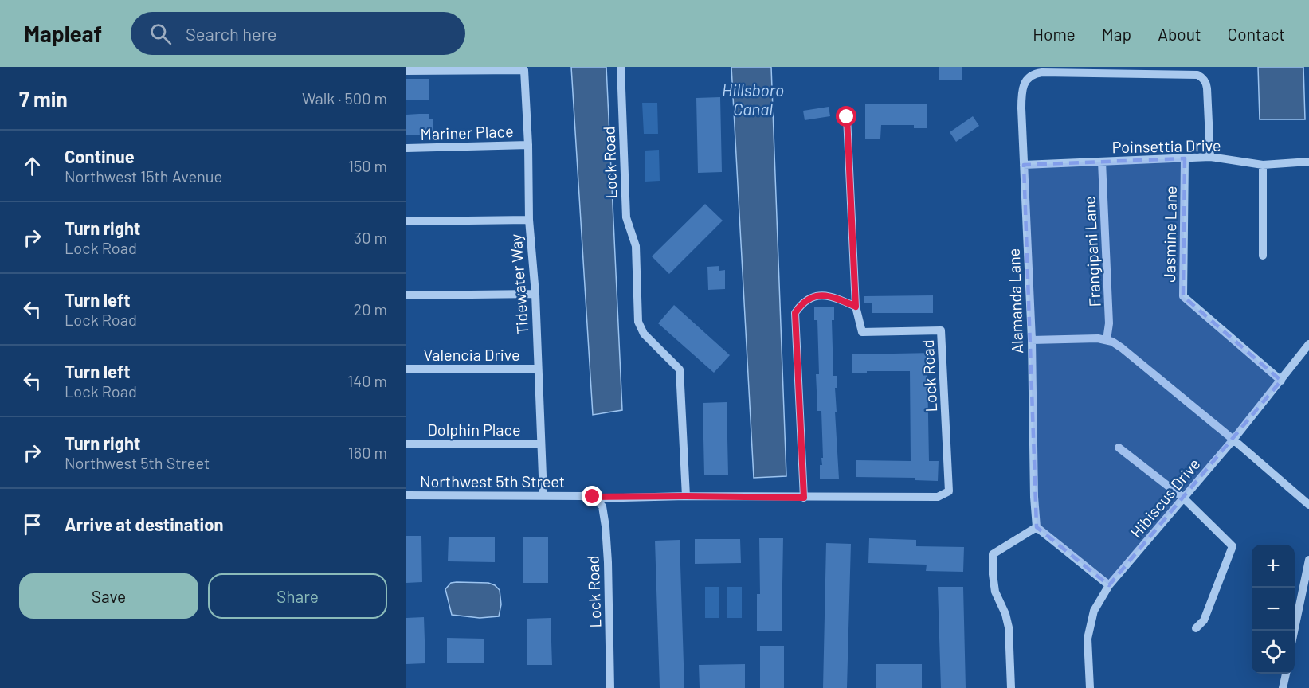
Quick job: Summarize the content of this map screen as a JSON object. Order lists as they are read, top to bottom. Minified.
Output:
{"streets":{"street":["Mariner Place","Poinsettia Drive","Lock Road","Jasmine Lane","Frangipani Lane","Tidewater Way","Alamanda Lane","Valencia Drive","Dolphin Place","Northwest 5th Street","Hibiscus Drive"]},"crossings":[["Mariner Place","Tidewater Way"],["Poinsettia Drive","Jasmine Lane"],["Poinsettia Drive","Frangipani Lane"],["Poinsettia Drive","Alamanda Lane"],["Lock Road","Northwest 5th Street"],["Jasmine Lane","Hibiscus Drive"],["Tidewater Way","Valencia Drive"],["Tidewater Way","Dolphin Place"],["Tidewater Way","Northwest 5th Street"]],"water":["Hillsboro Canal"],"page":{"header":"Mapleaf","search":"Search here","nav":["Home","Map","About","Contact"],"heading":["7 min","Walk · 500 m"],"list":[["Continue","Northwest 15th Avenue","150 m"],["Turn right","Lock Road","30 m"],["Turn left","Lock Road","20 m"],["Turn left","Lock Road","140 m"],["Turn right","Northwest 5th Street","160 m"],"Arrive at destination"],"map_buttons":["+","−"],"buttons":["Save","Share"]}}
